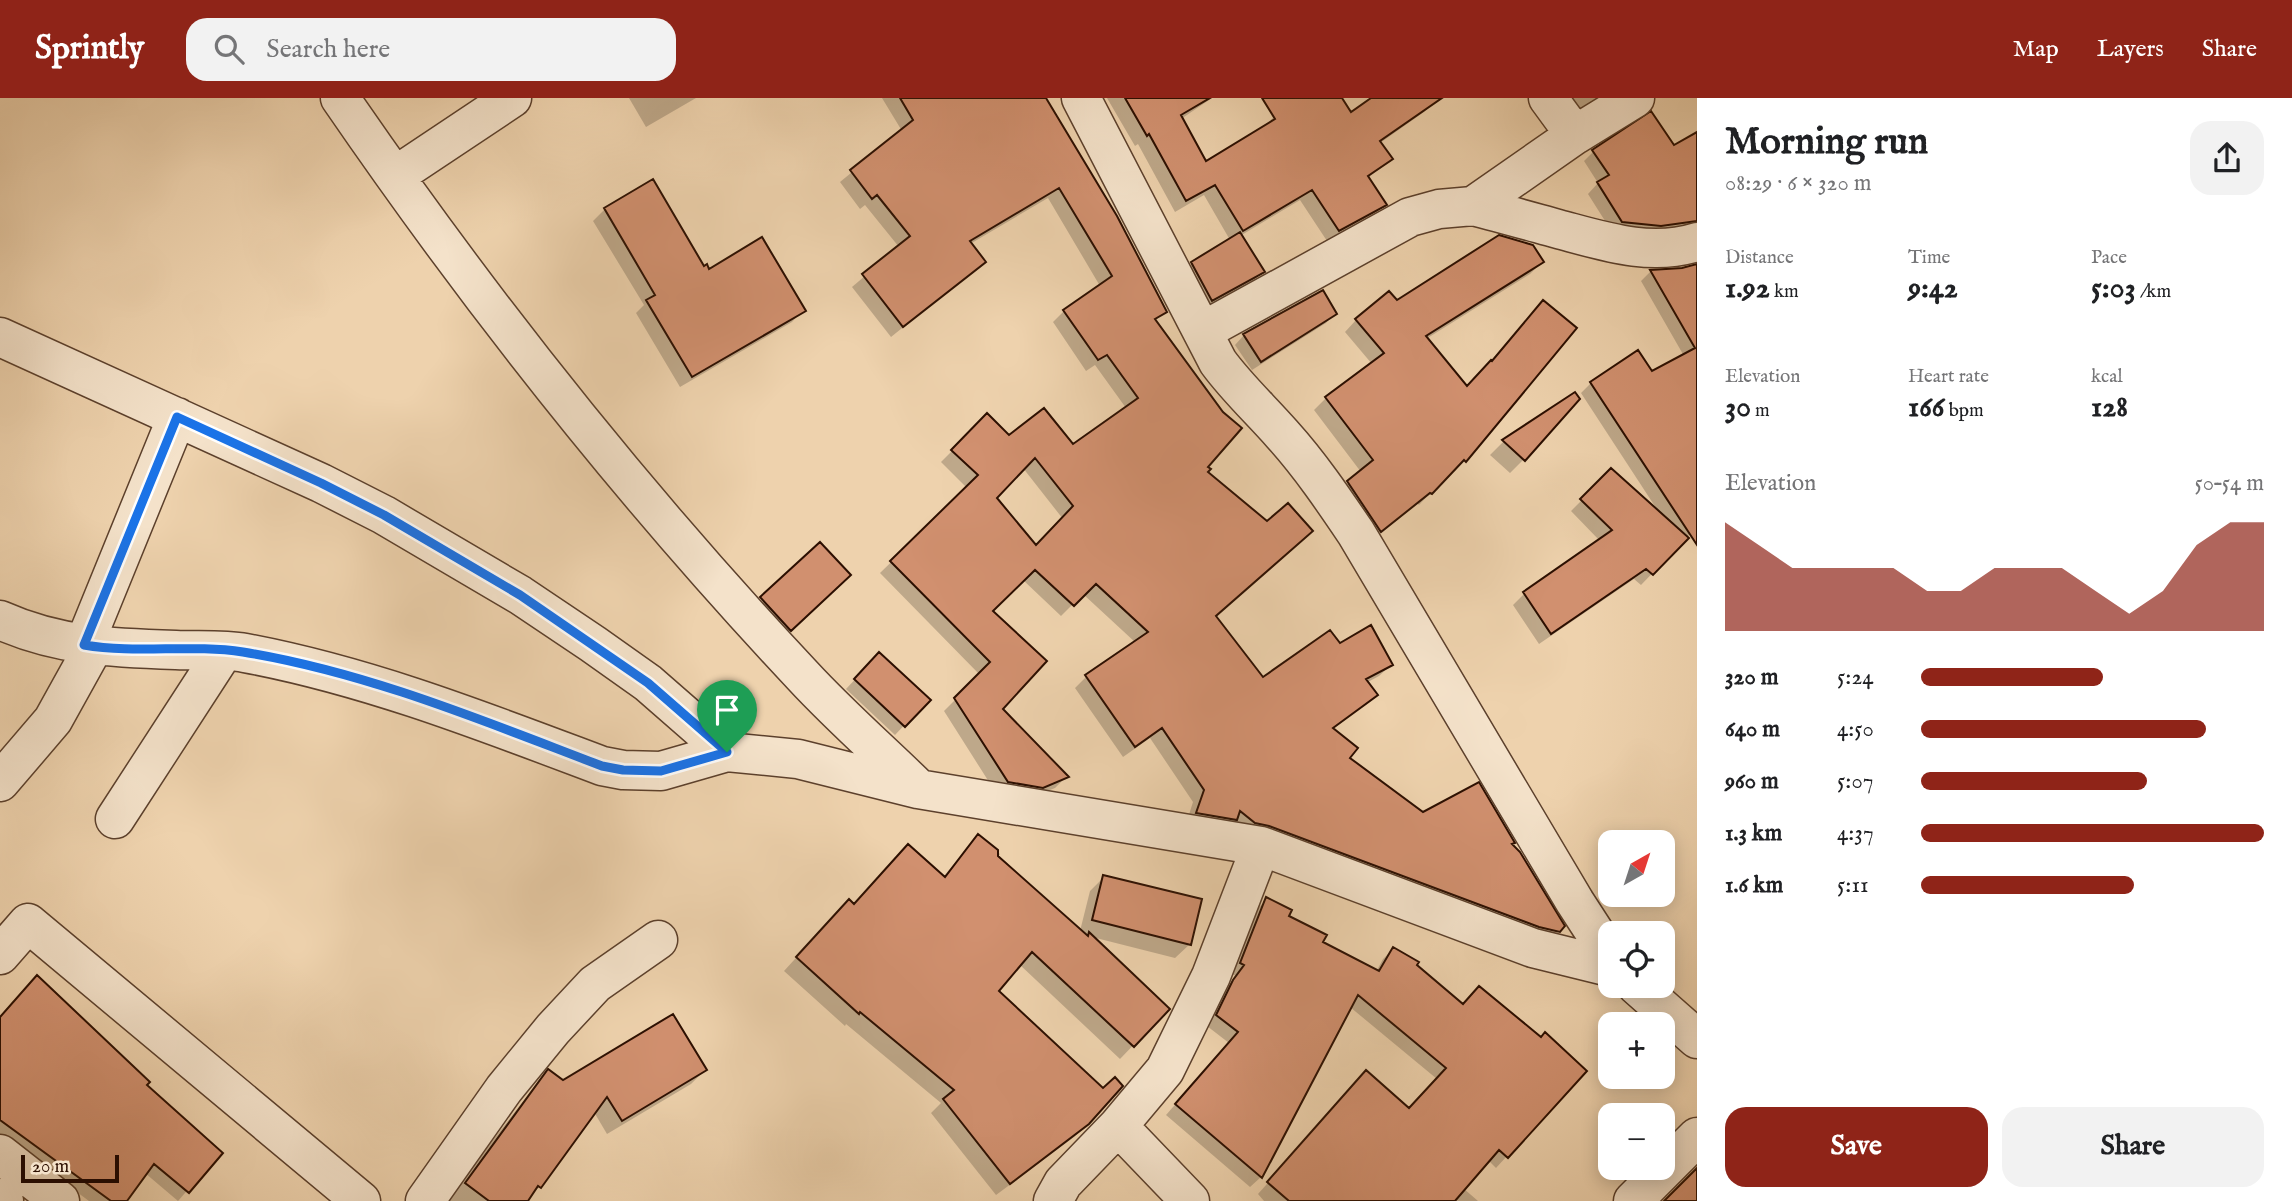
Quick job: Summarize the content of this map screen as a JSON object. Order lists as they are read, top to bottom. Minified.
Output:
{"scale_bar":"20 m","north":"top right","page":{"header":"Sprintly","search":"Search here","nav":["Map","Layers","Share"],"heading":["Morning run","08:29 · 6 × 320 m"],"stats":[["Distance","1.92 km"],["Time","9:42"],["Pace","5:03 /km"],["Elevation","30 m"],["Heart rate","166 bpm"],["kcal","128"]],"chart":["Elevation","50–54 m"],"list":[{"name":"320 m","note":"5:24"},{"name":"640 m","note":"4:50"},{"name":"960 m","note":"5:07"},{"name":"1.3 km","note":"4:37"},{"name":"1.6 km","note":"5:11"}],"map_buttons":["+","−"],"buttons":["Save","Share"],"scale":"20 m"}}
